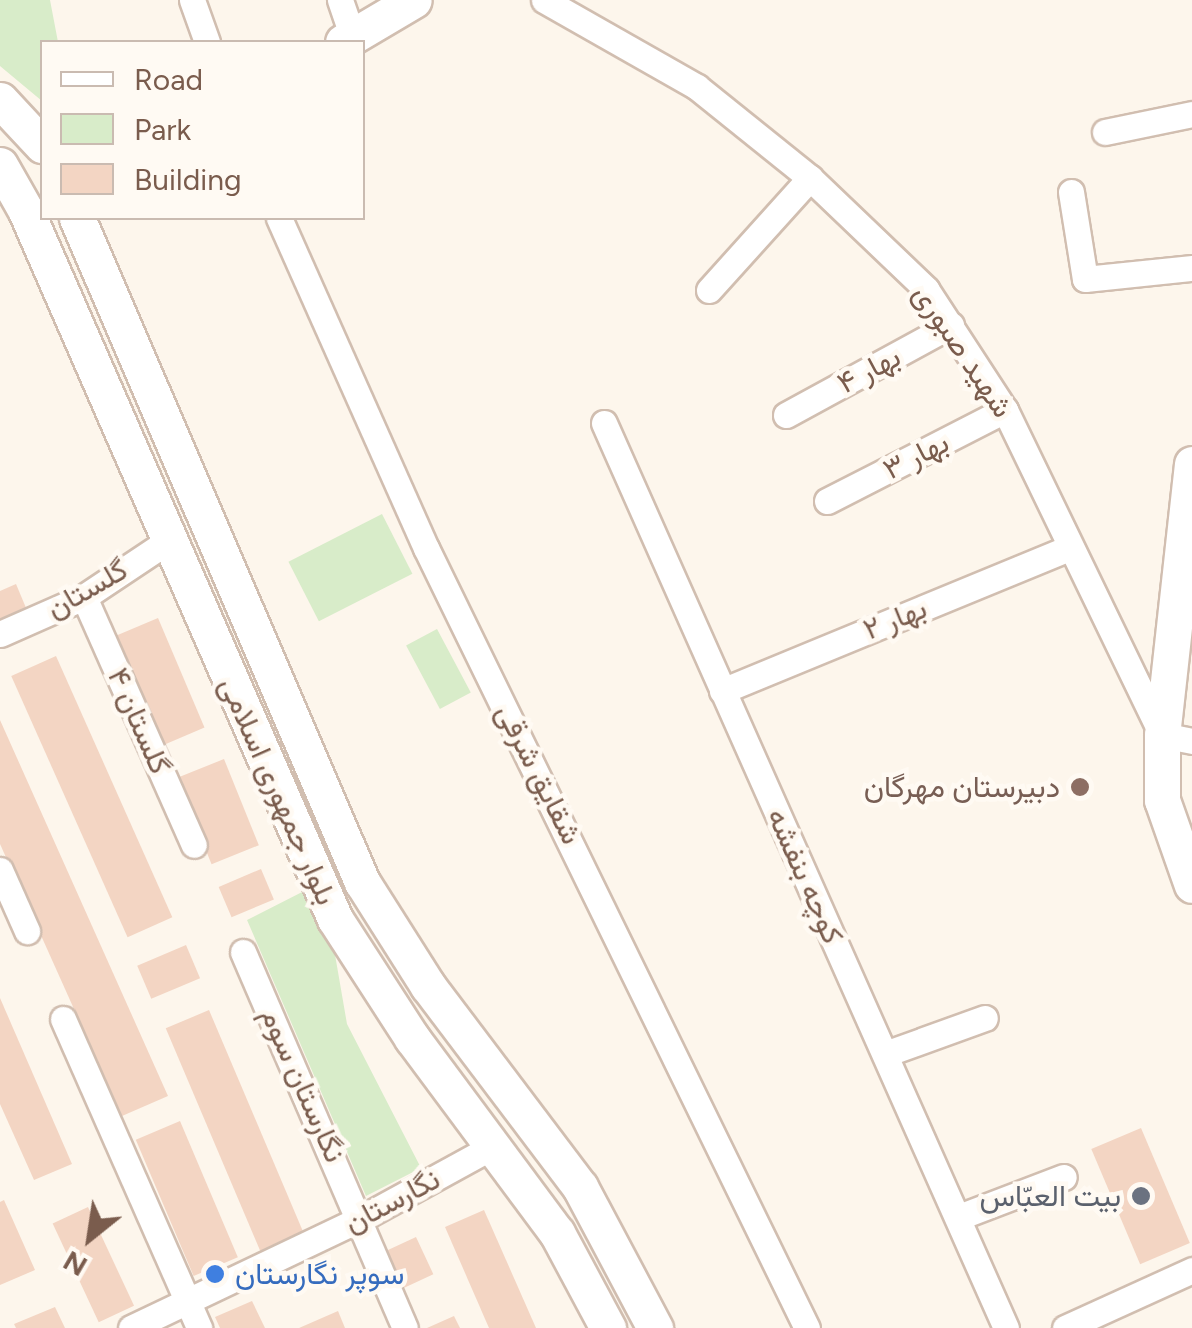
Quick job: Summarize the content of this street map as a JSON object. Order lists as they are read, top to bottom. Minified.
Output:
{"streets":{"main road":["بلوار جمهوری اسلامی"],"street":["شهید صبوری","بهار ۴","بهار ۳","گلستان","بهار ۲","گلستان ۴","شقایق شرقی","کوچه بنفشه","نگارستان سوم","نگارستان"]},"crossings":[["شهید صبوری","بهار ۴"],["شهید صبوری","بهار ۳"],["شهید صبوری","بهار ۲"],["گلستان","گلستان ۴"],["گلستان","بلوار جمهوری اسلامی"],["بهار ۲","کوچه بنفشه"],["بلوار جمهوری اسلامی","نگارستان"],["نگارستان سوم","نگارستان"]],"places":["دبیرستان مهرگان","بیت العبّاس","سوپر نگارستان"],"legend":["Road","Park","Building"],"north":"bottom left"}
